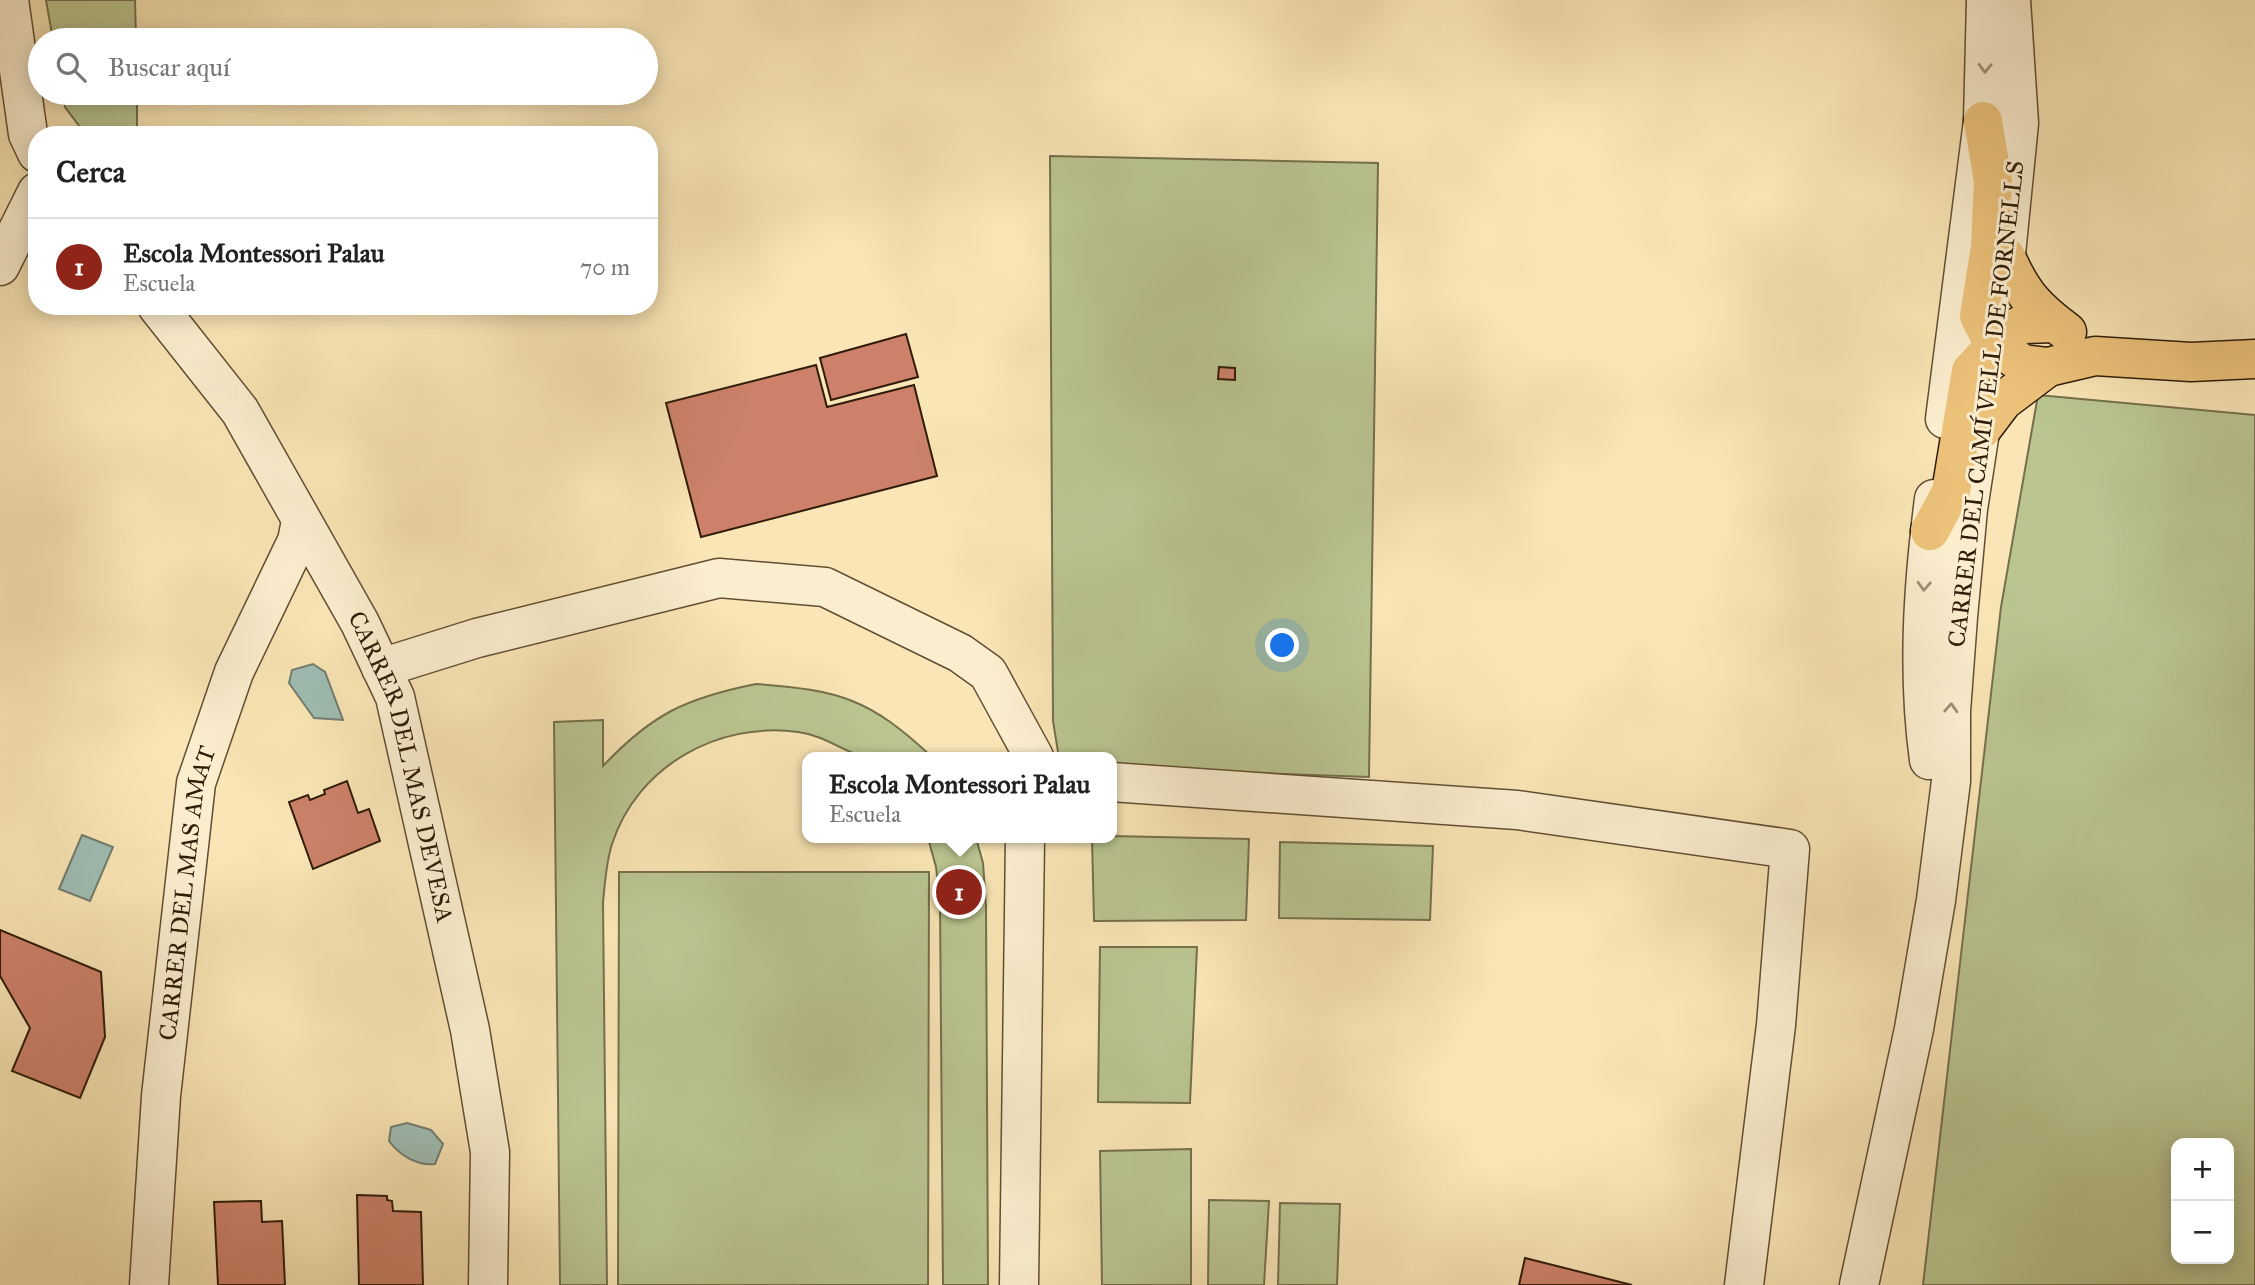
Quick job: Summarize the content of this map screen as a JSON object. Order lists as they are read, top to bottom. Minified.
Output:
{"streets":{"street":["CARRER DEL CAMÍ VELL DE FORNELLS","CARRER DEL MAS DEVESA","CARRER DEL MAS AMAT"]},"crossings":[["CARRER DEL MAS DEVESA","CARRER DEL MAS AMAT"]],"page":{"search":"Buscar aquí","heading":"Cerca","list":[{"mark":"1","name":"Escola Montessori Palau","note":"Escuela","value":"70 m"}],"popup":["Escola Montessori Palau","Escuela"],"pins":"1","map_buttons":["+","−"]}}
